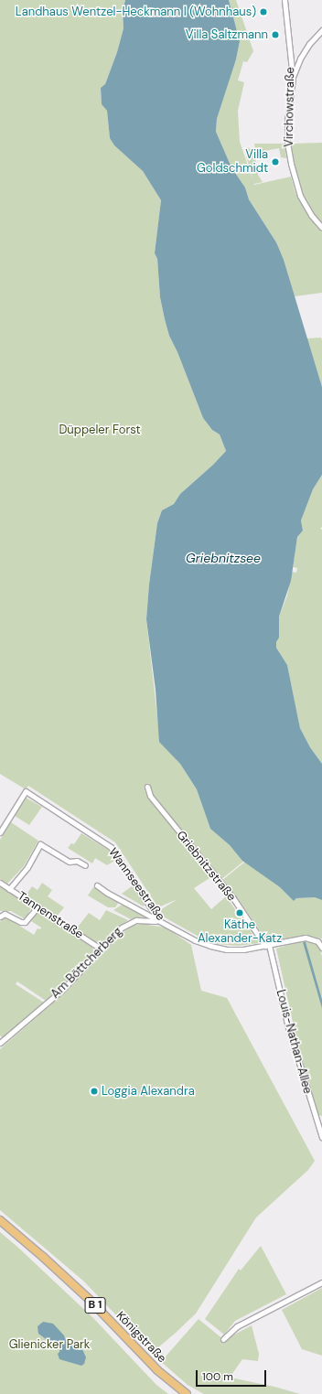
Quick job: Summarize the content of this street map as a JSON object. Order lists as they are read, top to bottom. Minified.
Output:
{"streets":{"main road":["B 1","Königstraße"],"street":["Virchowstraße","Griebnitzstraße","Wannseestraße","Tannenstraße","Am Böttcherberg","Louis-Nathan-Allee"]},"crossings":[["Griebnitzstraße","Wannseestraße"],["Griebnitzstraße","Louis-Nathan-Allee"],["Wannseestraße","Am Böttcherberg"],["Wannseestraße","Louis-Nathan-Allee"],["Tannenstraße","Am Böttcherberg"]],"water":["Griebnitzsee"],"parks":["Düppeler Forst","Glienicker Park"],"places":["Landhaus Wentzel-Heckmann I (Wohnhaus)","Villa Saltzmann","Villa Goldschmidt","Käthe Alexander-Katz","Loggia Alexandra"],"scale_bar":"100 m"}
